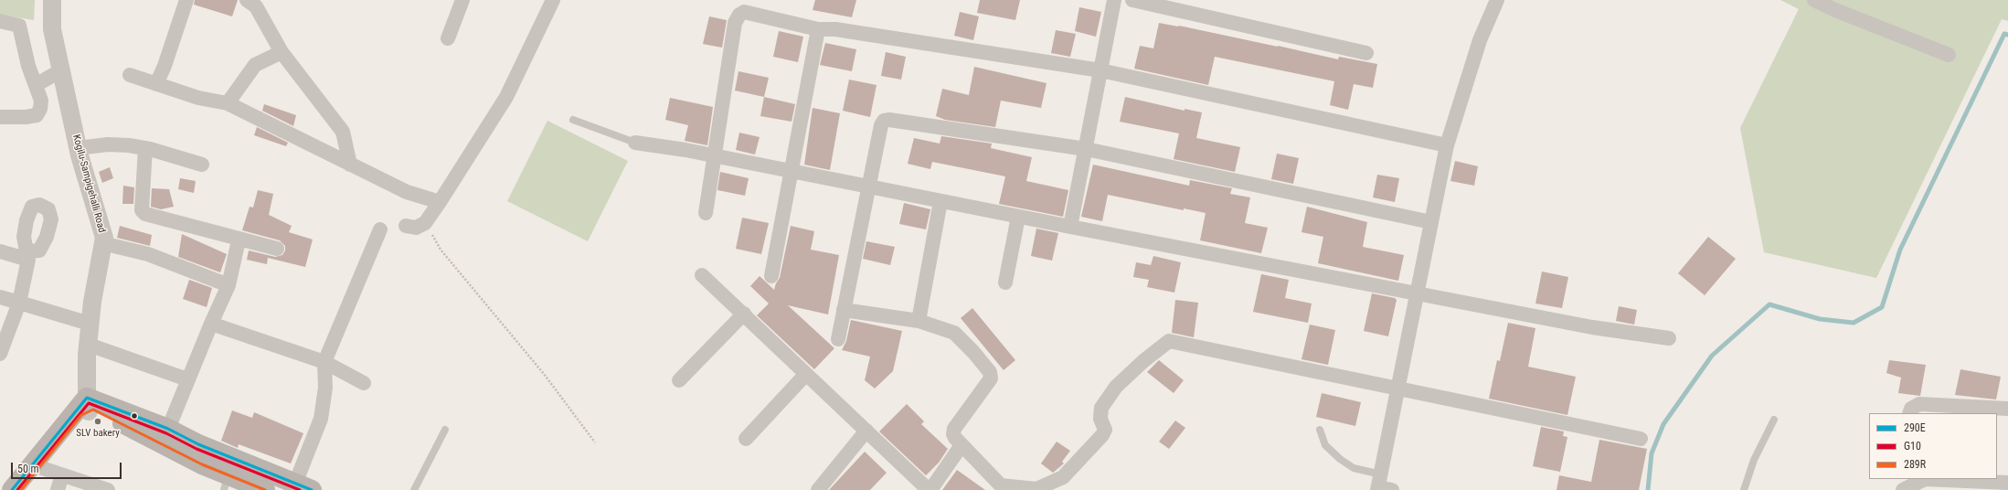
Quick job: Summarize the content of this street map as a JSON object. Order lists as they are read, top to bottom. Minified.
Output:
{"streets":{"street":["Kogilu-Sampigehalli Road"]},"places":["SLV bakery"],"lines":["transit line 290E","transit line G10","transit line 289R"],"legend":["290E","G10","289R"],"scale_bar":"50 m"}
